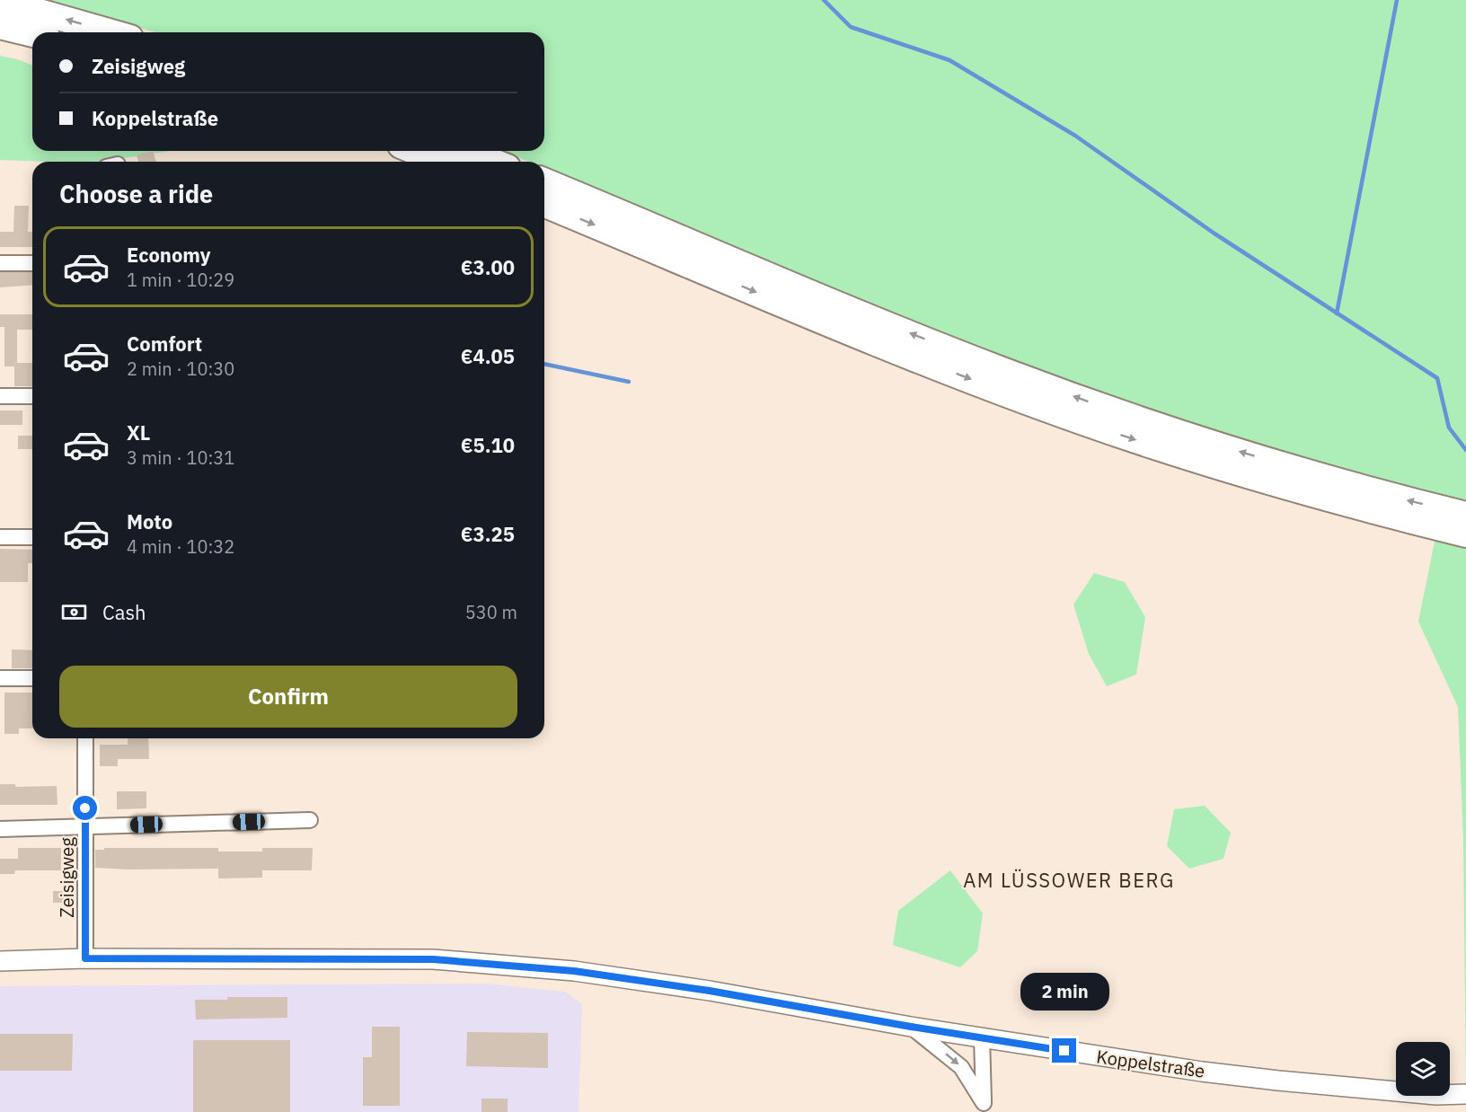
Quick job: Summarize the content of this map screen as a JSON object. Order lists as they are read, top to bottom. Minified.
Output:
{"streets":{"street":["Zeisigweg","Koppelstraße"]},"crossings":[["Zeisigweg","Koppelstraße"]],"districts":["AM LÜSSOWER BERG"],"page":{"banner":["Zeisigweg","Koppelstraße"],"heading":"Choose a ride","list":[{"name":"Economy","note":"1 min · 10:29","value":"€3.00"},{"name":"Comfort","note":"2 min · 10:30","value":"€4.05"},{"name":"XL","note":"3 min · 10:31","value":"€5.10"},{"name":"Moto","note":"4 min · 10:32","value":"€3.25"}],"pay":["Cash","530 m"],"buttons":"Confirm","bubble":"2 min"}}
